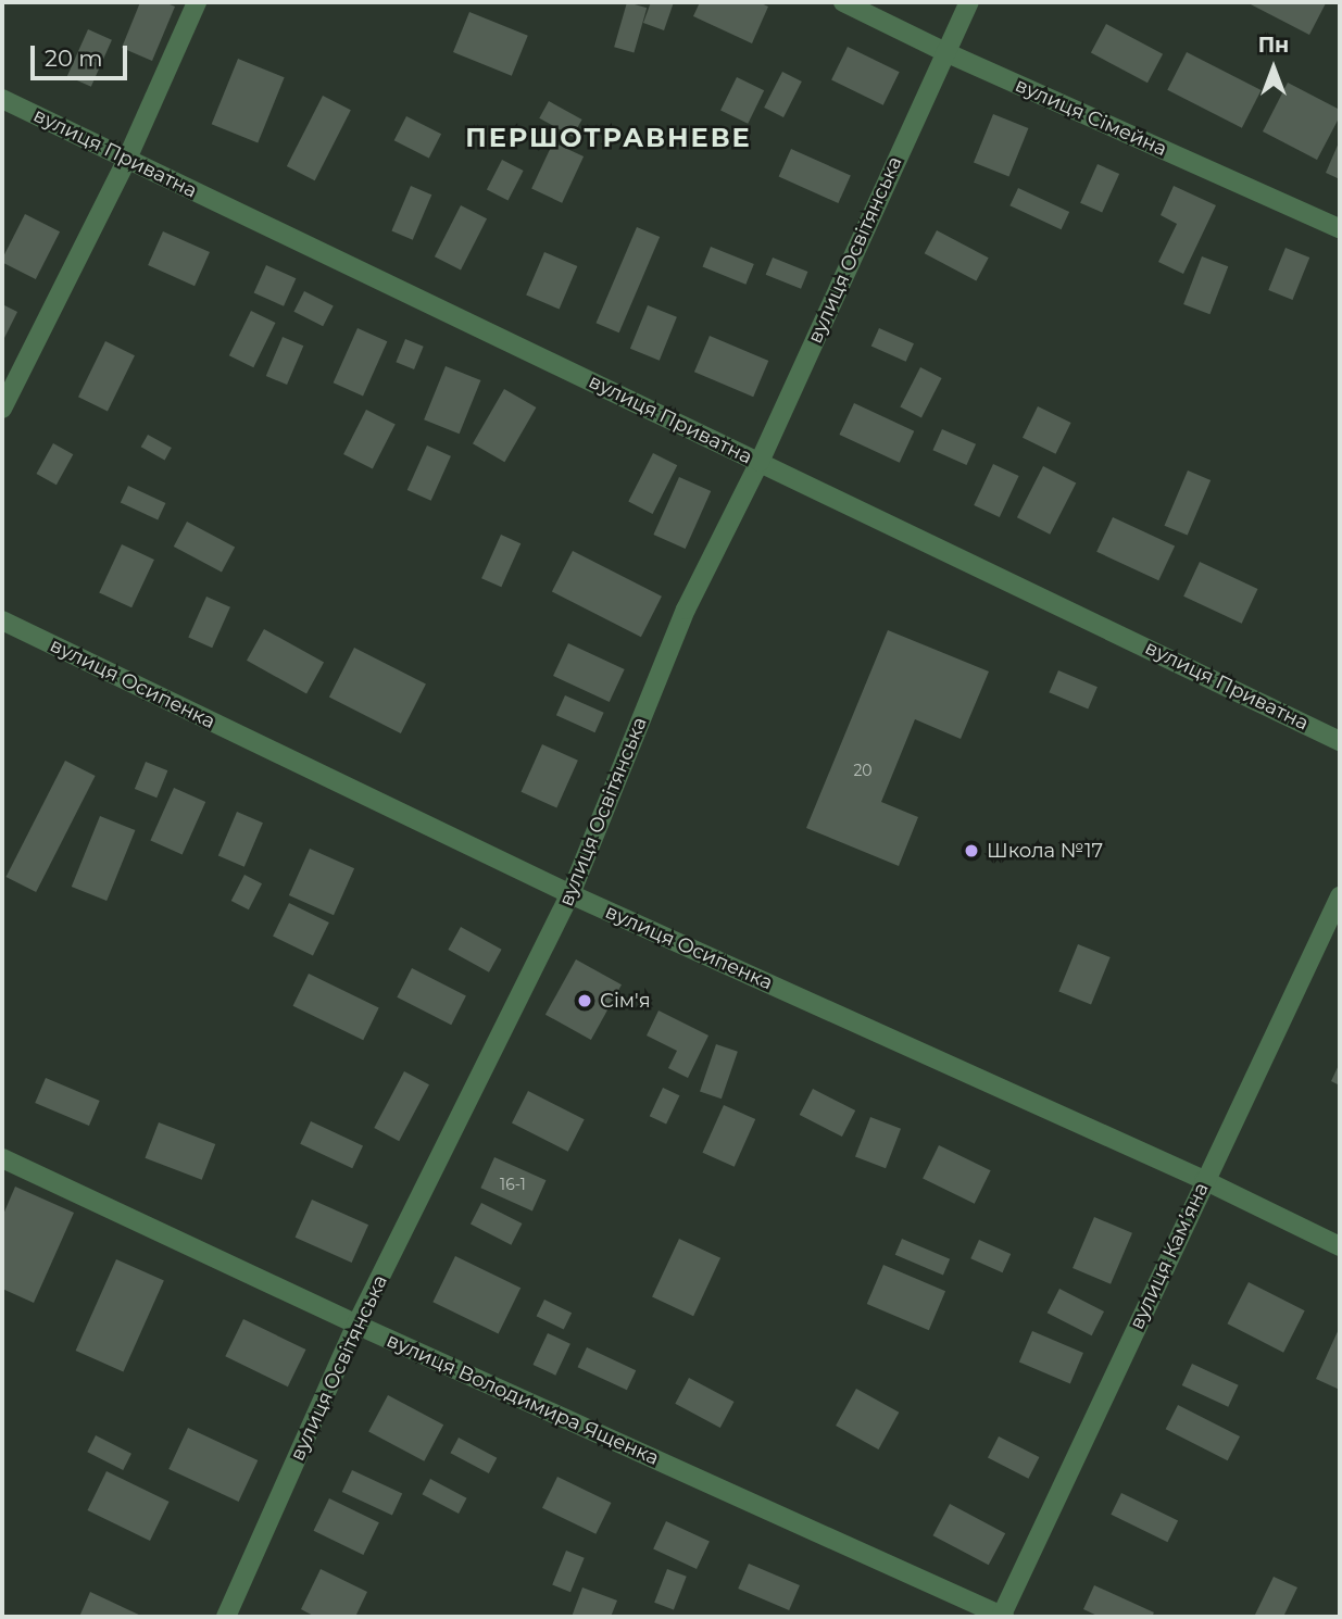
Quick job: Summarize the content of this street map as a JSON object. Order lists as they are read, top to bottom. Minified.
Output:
{"streets":{"street":["вулиця Сімейна","вулиця Приватна","вулиця Освітянська","вулиця Осипенка","вулиця Кам’яна","вулиця Володимира Ященка"]},"crossings":[["вулиця Сімейна","вулиця Освітянська"],["вулиця Приватна","вулиця Освітянська"],["вулиця Освітянська","вулиця Осипенка"],["вулиця Освітянська","вулиця Володимира Ященка"],["вулиця Осипенка","вулиця Кам’яна"],["вулиця Кам’яна","вулиця Володимира Ященка"]],"districts":["ПЕРШОТРАВНЕВЕ"],"places":["Школа №17","Сім'я"],"house_numbers":["20","16-1"],"scale_bar":"20 m","north":"top"}
